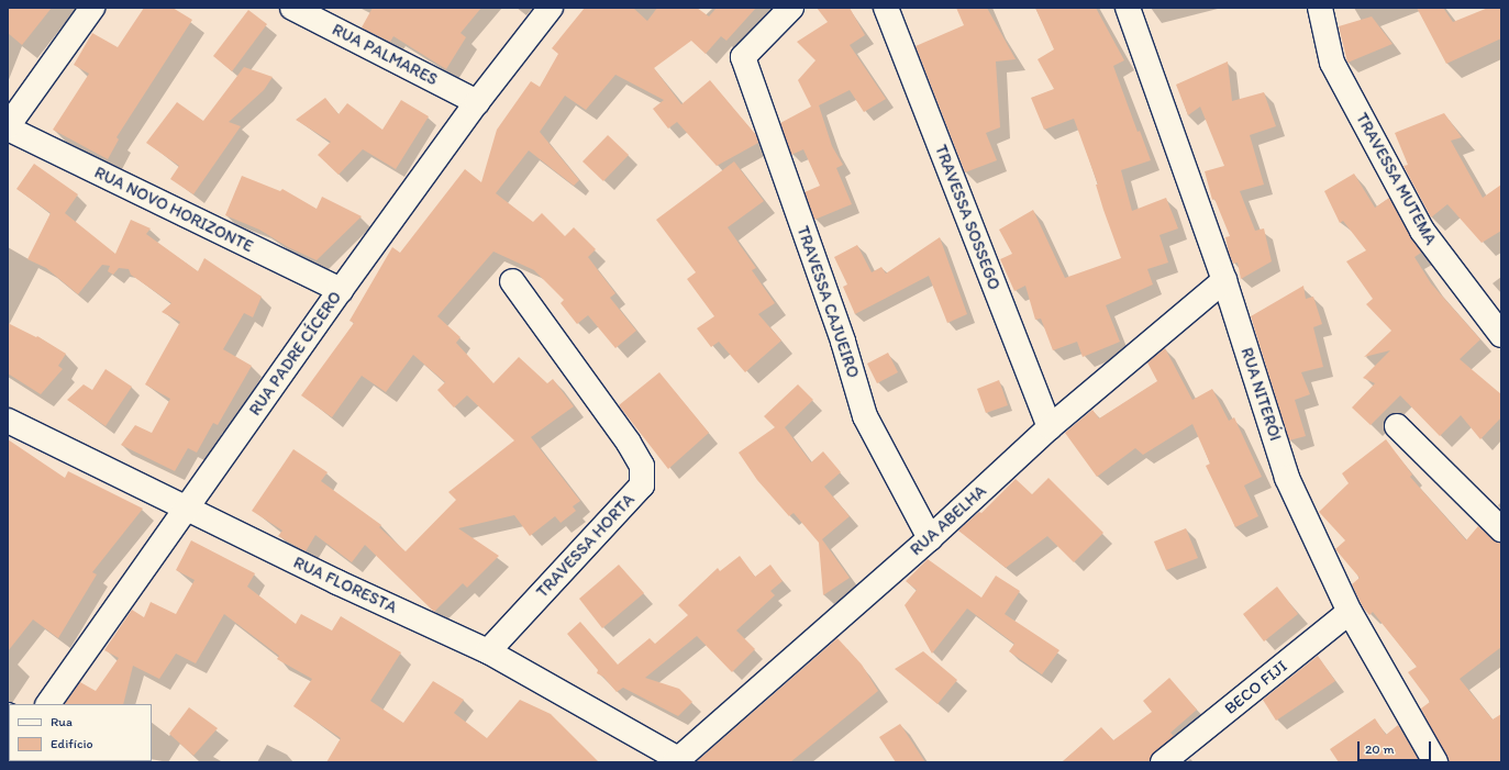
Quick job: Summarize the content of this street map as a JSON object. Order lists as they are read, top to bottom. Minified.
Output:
{"streets":{"street":["RUA PALMARES","TRAVESSA MUTEMA","RUA NOVO HORIZONTE","TRAVESSA SOSSEGO","TRAVESSA CAJUEIRO","RUA PADRE CÍCERO","RUA NITERÓI","RUA ABELHA","TRAVESSA HORTA","RUA FLORESTA","BECO FIJI"]},"crossings":[["RUA PALMARES","RUA PADRE CÍCERO"],["RUA NOVO HORIZONTE","RUA PADRE CÍCERO"],["TRAVESSA SOSSEGO","RUA ABELHA"],["TRAVESSA CAJUEIRO","RUA ABELHA"],["RUA PADRE CÍCERO","RUA FLORESTA"],["RUA NITERÓI","RUA ABELHA"],["RUA NITERÓI","BECO FIJI"],["RUA ABELHA","RUA FLORESTA"],["TRAVESSA HORTA","RUA FLORESTA"]],"legend":["Rua","Edifício"],"scale_bar":"20 m"}
